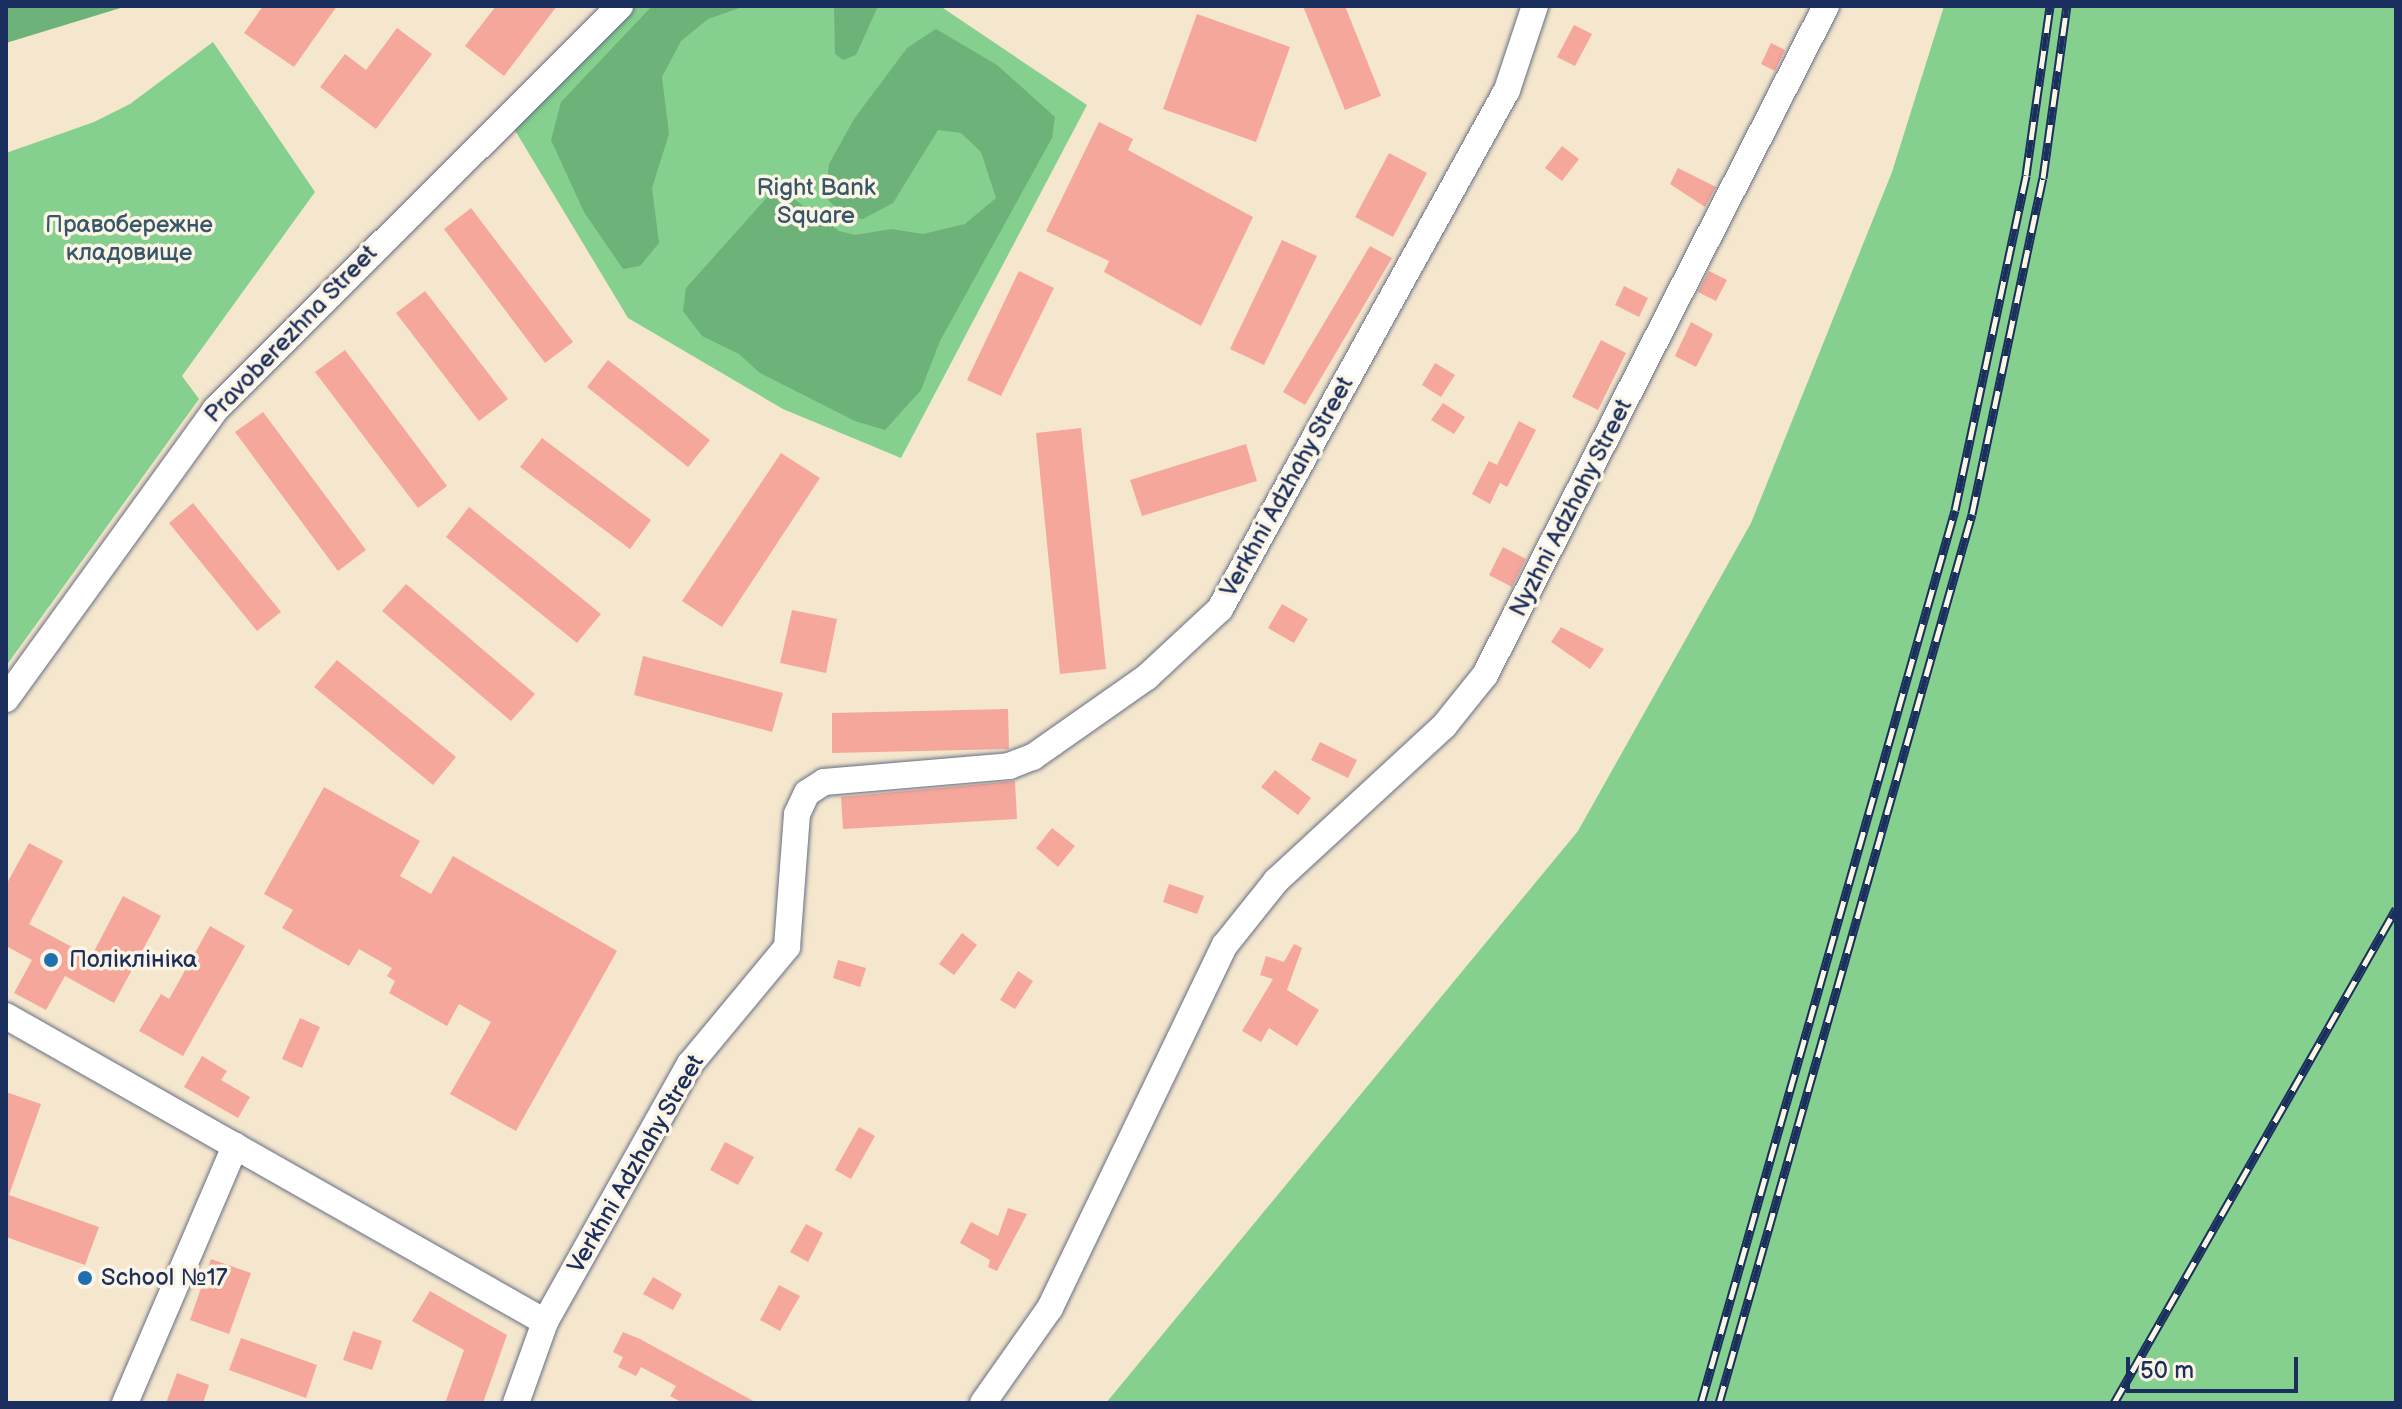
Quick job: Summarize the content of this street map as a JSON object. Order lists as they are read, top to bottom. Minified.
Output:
{"streets":{"street":["Pravoberezhna Street","Verkhni Adzhahy Street","Nyzhni Adzhahy Street"]},"parks":["Right Bank Square","Правобережне кладовище"],"places":["Поліклініка","School №17"],"scale_bar":"50 m"}
